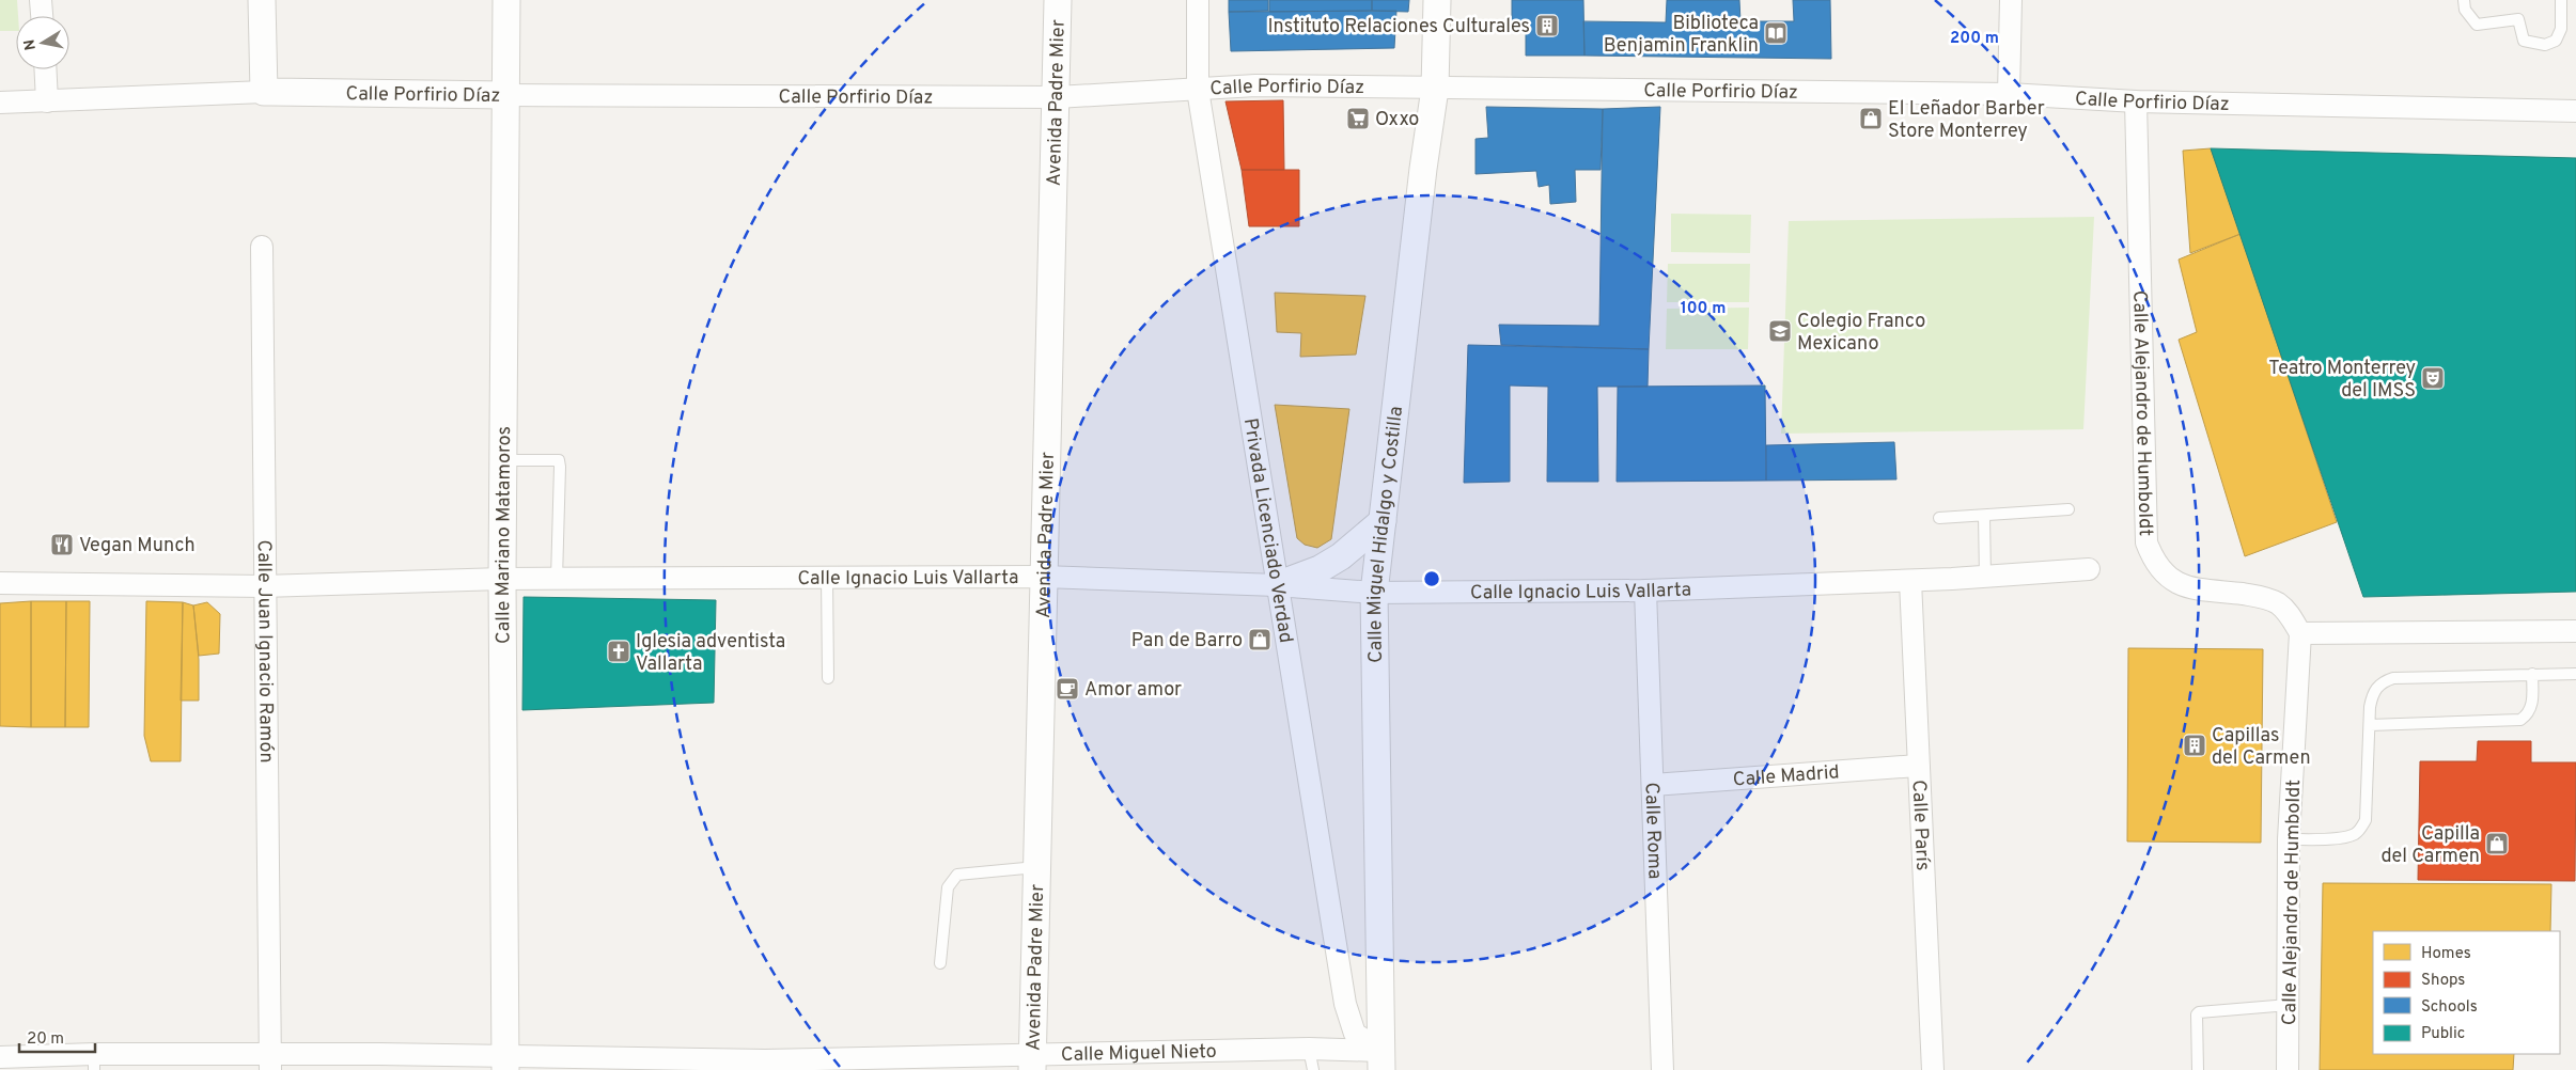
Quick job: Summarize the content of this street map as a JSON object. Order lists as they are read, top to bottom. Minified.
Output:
{"streets":{"street":["Calle Porfirio Díaz","Avenida Padre Mier","Calle Alejandro de Humboldt","Privada Licenciado Verdad","Calle Miguel Hidalgo y Costilla","Calle Mariano Matamoros","Calle Ignacio Luis Vallarta","Calle Juan Ignacio Ramón","Calle Madrid","Calle París","Calle Roma","Calle Miguel Nieto"]},"crossings":[["Calle Porfirio Díaz","Avenida Padre Mier"],["Calle Porfirio Díaz","Calle Alejandro de Humboldt"],["Calle Porfirio Díaz","Privada Licenciado Verdad"],["Calle Porfirio Díaz","Calle Miguel Hidalgo y Costilla"],["Calle Porfirio Díaz","Calle Mariano Matamoros"],["Avenida Padre Mier","Calle Ignacio Luis Vallarta"],["Avenida Padre Mier","Calle Miguel Nieto"],["Privada Licenciado Verdad","Calle Miguel Hidalgo y Costilla"],["Privada Licenciado Verdad","Calle Ignacio Luis Vallarta"],["Privada Licenciado Verdad","Calle Miguel Nieto"],["Calle Miguel Hidalgo y Costilla","Calle Ignacio Luis Vallarta"],["Calle Miguel Hidalgo y Costilla","Calle Miguel Nieto"],["Calle Mariano Matamoros","Calle Ignacio Luis Vallarta"],["Calle Mariano Matamoros","Calle Miguel Nieto"],["Calle Ignacio Luis Vallarta","Calle Juan Ignacio Ramón"],["Calle Ignacio Luis Vallarta","Calle París"],["Calle Ignacio Luis Vallarta","Calle Roma"],["Calle Juan Ignacio Ramón","Calle Miguel Nieto"],["Calle Madrid","Calle París"],["Calle Madrid","Calle Roma"]],"places":{"building":["Instituto Relaciones Culturales","Capillas del Carmen"],"library":["Biblioteca Benjamin Franklin"],"supermarket":["Oxxo"],"shop":["El Leñador Barber Store Monterrey","Pan de Barro","Capilla del Carmen"],"school or university":["Colegio Franco Mexicano"],"theatre":["Teatro Monterrey del IMSS"],"restaurant":["Vegan Munch"],"church":["Iglesia adventista Vallarta"],"cafe":["Amor amor"]},"legend":["Homes","Shops","Schools","Public"],"scale_bar":"20 m","north":"left","rings":["200 m","100 m"]}
